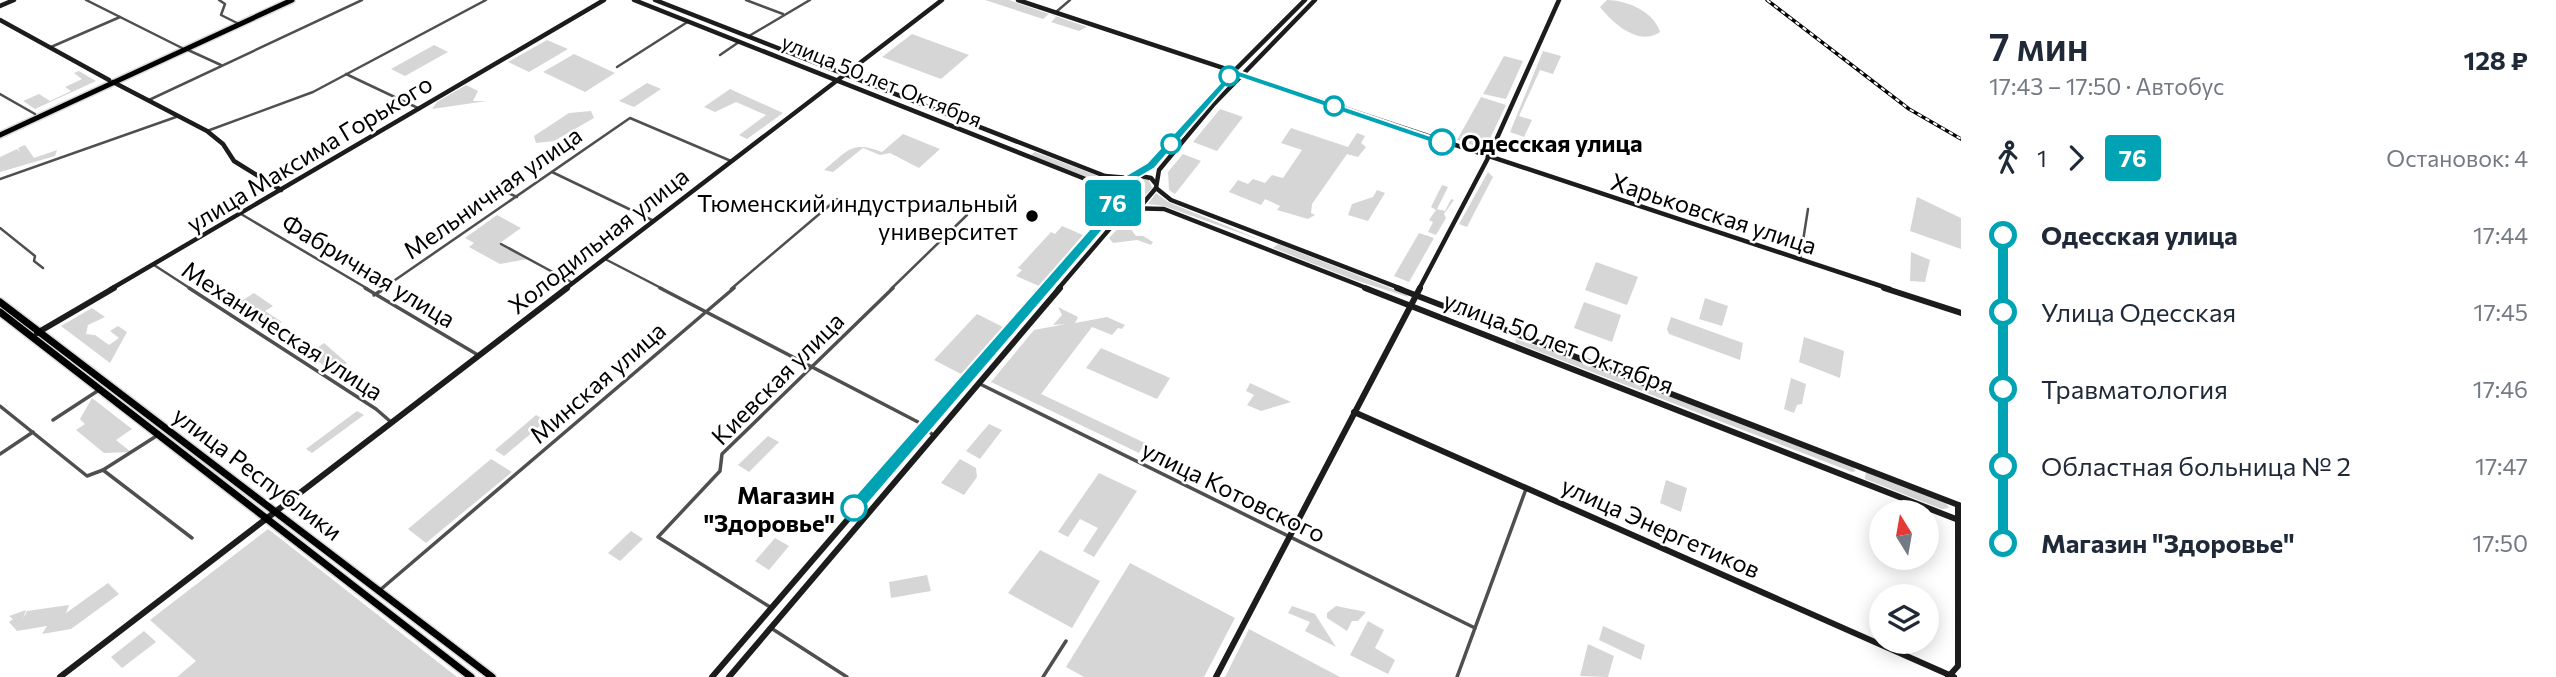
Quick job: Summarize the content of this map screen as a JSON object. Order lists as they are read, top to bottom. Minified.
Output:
{"streets":{"main road":["улица 50 лет Октября","улица Максима Горького","Харьковская улица","Холодильная улица","улица Республики","улица Энергетиков"],"street":["Мельничная улица","Фабричная улица","Механическая улица","Киевская улица","Минская улица","улица Котовского"]},"crossings":[["улица 50 лет Октября","Холодильная улица"],["улица Максима Горького","Фабричная улица"],["улица Максима Горького","Механическая улица"],["улица Максима Горького","улица Республики"],["Мельничная улица","Холодильная улица"],["Мельничная улица","Фабричная улица"],["Холодильная улица","Фабричная улица"],["Холодильная улица","Механическая улица"],["Холодильная улица","улица Республики"],["Минская улица","улица Республики"]],"places":["Одесская улица","Тюменский индустриальный университет","Магазин \"Здоровье\""],"lines":["bus line 76"],"north":"top","page":{"on_map":"76","heading":["7 мин","17:43 – 17:50 · Автобус","128 ₽"],"legs":["1","76","Остановок: 4"],"list":[{"name":"Одесская улица","value":"17:44"},{"name":"Улица Одесская","value":"17:45"},{"name":"Травматология","value":"17:46"},{"name":"Областная больница № 2","value":"17:47"},{"name":"Магазин \"Здоровье\"","value":"17:50"}]}}
